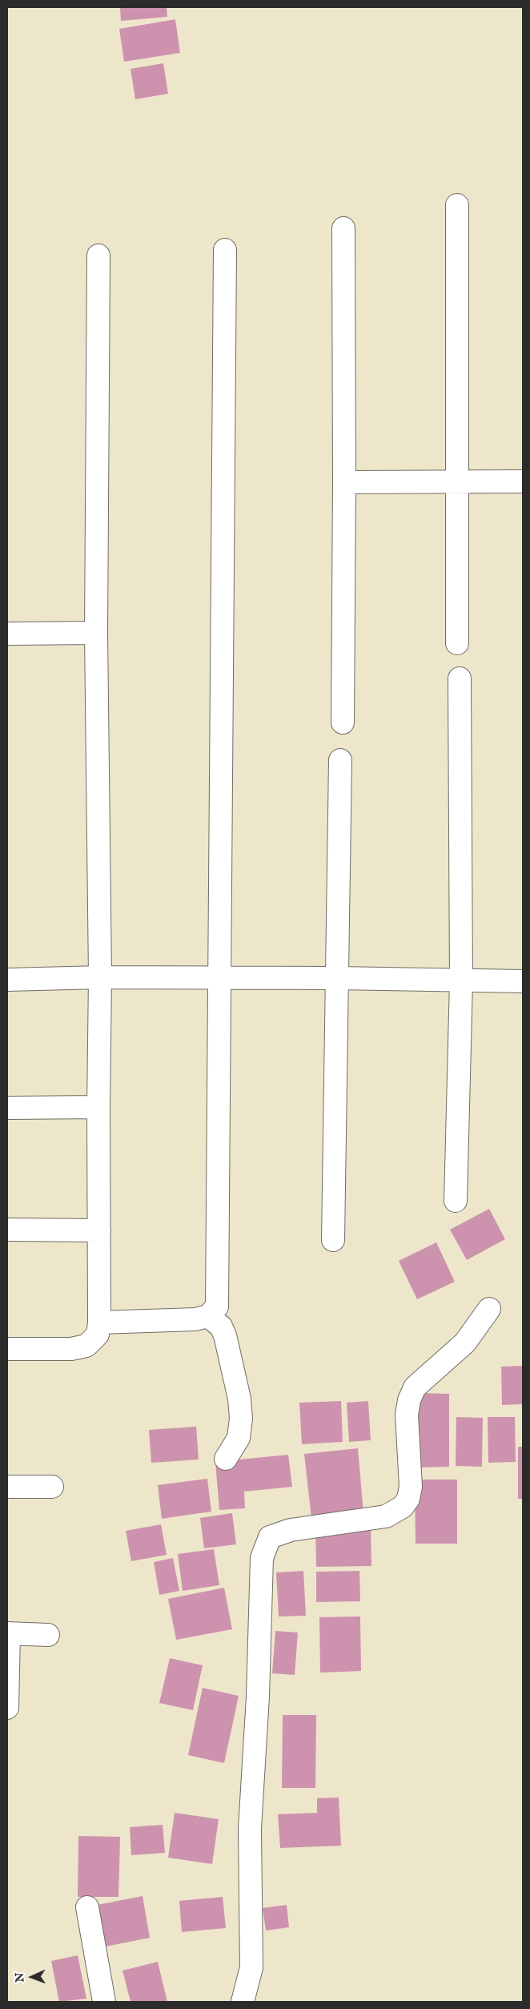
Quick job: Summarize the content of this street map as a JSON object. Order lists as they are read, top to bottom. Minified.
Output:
{"north":"left"}
